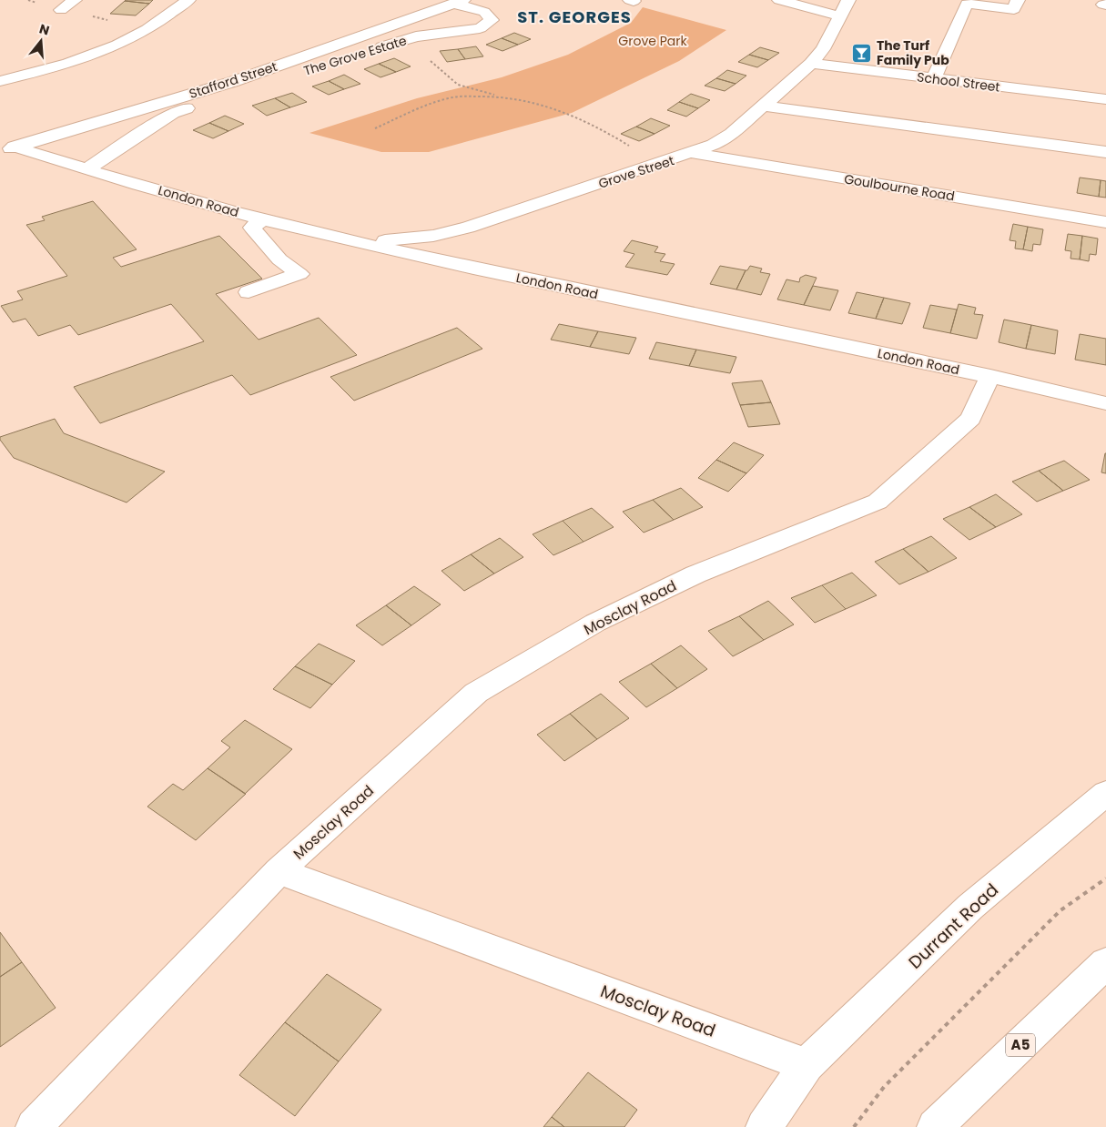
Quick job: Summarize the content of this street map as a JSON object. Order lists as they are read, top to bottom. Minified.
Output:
{"streets":{"street":["The Grove Estate","Stafford Street","School Street","Grove Street","Goulbourne Road","London Road","Mosclay Road","Durrant Road","A5"]},"crossings":[["The Grove Estate","Stafford Street"],["The Grove Estate","London Road"],["Stafford Street","London Road"],["School Street","Grove Street"],["Grove Street","Goulbourne Road"],["Grove Street","London Road"],["London Road","Mosclay Road"],["Mosclay Road","Durrant Road"]],"districts":["ST. GEORGES"],"parks":["Grove Park"],"places":{"bar":["The Turf Family Pub"]},"north":"top"}
